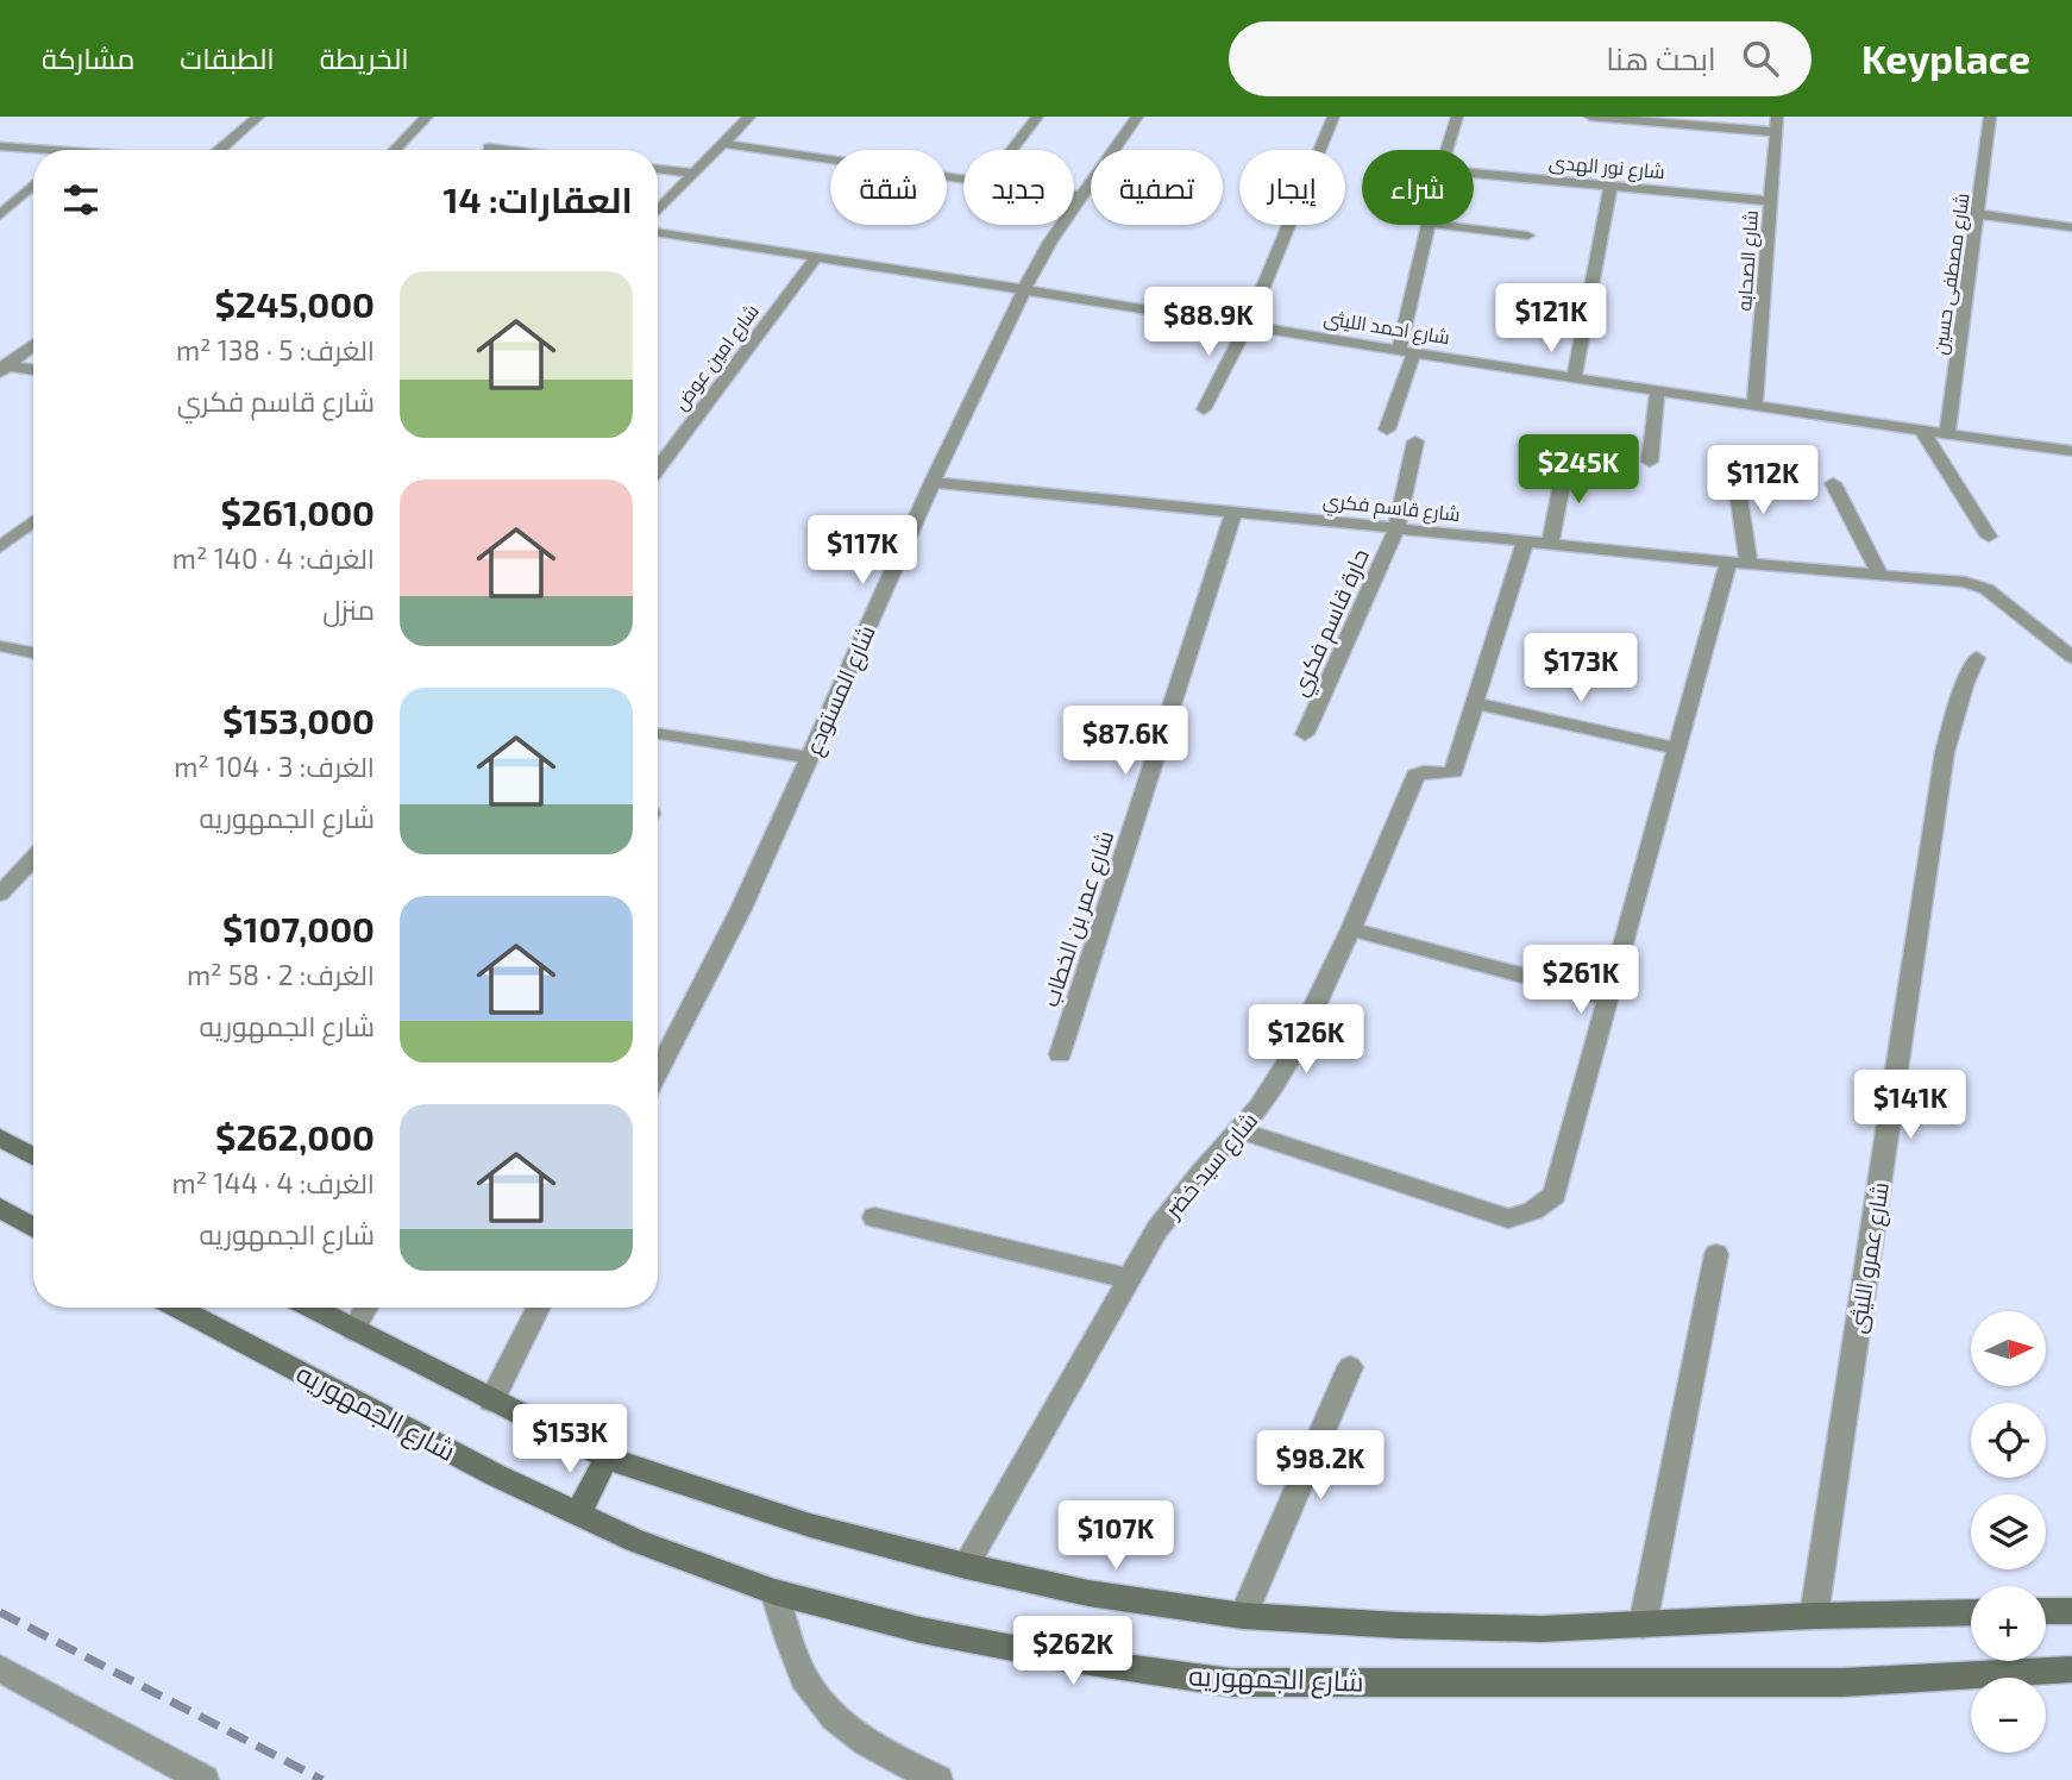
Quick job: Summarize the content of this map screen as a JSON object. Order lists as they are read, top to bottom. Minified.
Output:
{"streets":{"main road":["شارع الجمهوريه"],"street":["شارع نور الهدى","شارع الصحابه","شارع مصطفى حسين","شارع احمد الليثى","شارع امين عوض","شارع قاسم فكري","حارة قاسم فكري","شارع المستودع","شارع عمر بن الخطاب","شارع سيد خضر","شارع عمرو الليثى"]},"crossings":[["شارع نور الهدى","شارع الصحابه"],["شارع الصحابه","شارع احمد الليثى"],["شارع مصطفى حسين","شارع احمد الليثى"],["شارع احمد الليثى","شارع امين عوض"],["شارع احمد الليثى","شارع المستودع"],["شارع قاسم فكري","حارة قاسم فكري"],["شارع قاسم فكري","شارع المستودع"],["شارع قاسم فكري","شارع عمر بن الخطاب"],["شارع قاسم فكري","شارع سيد خضر"]],"north":"right","page":{"header":"Keyplace","search":"ابحث هنا","nav":["الخريطة","الطبقات","مشاركة"],"chip":["شراء","إيجار","تصفية","جديد","شقة"],"heading":"العقارات: 14","list":[{"name":"$245,000","note":"الغرف: 5 · 138 m² · شارع قاسم فكري"},{"name":"$261,000","note":"الغرف: 4 · 140 m² · منزل"},{"name":"$153,000","note":"الغرف: 3 · 104 m² · شارع الجمهوريه"},{"name":"$107,000","note":"الغرف: 2 · 58 m² · شارع الجمهوريه"},{"name":"$262,000","note":"الغرف: 4 · 144 m² · شارع الجمهوريه"}],"price":["$121K","$88.9K","$245K","$112K","$117K","$173K","$87.6K","$261K","$126K","$141K","$153K","$98.2K","$107K","$262K"],"map_buttons":["+","−"]}}
